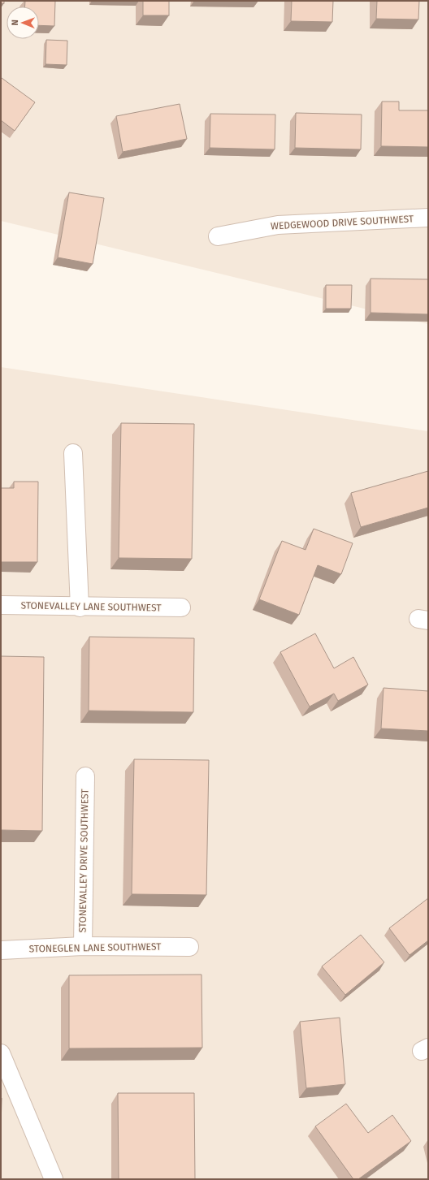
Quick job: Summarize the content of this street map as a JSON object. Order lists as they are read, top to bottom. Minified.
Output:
{"streets":{"street":["WEDGEWOOD DRIVE SOUTHWEST","STONEVALLEY LANE SOUTHWEST","STONEVALLEY DRIVE SOUTHWEST","STONEGLEN LANE SOUTHWEST"]},"crossings":[["STONEVALLEY DRIVE SOUTHWEST","STONEGLEN LANE SOUTHWEST"]],"north":"left"}
